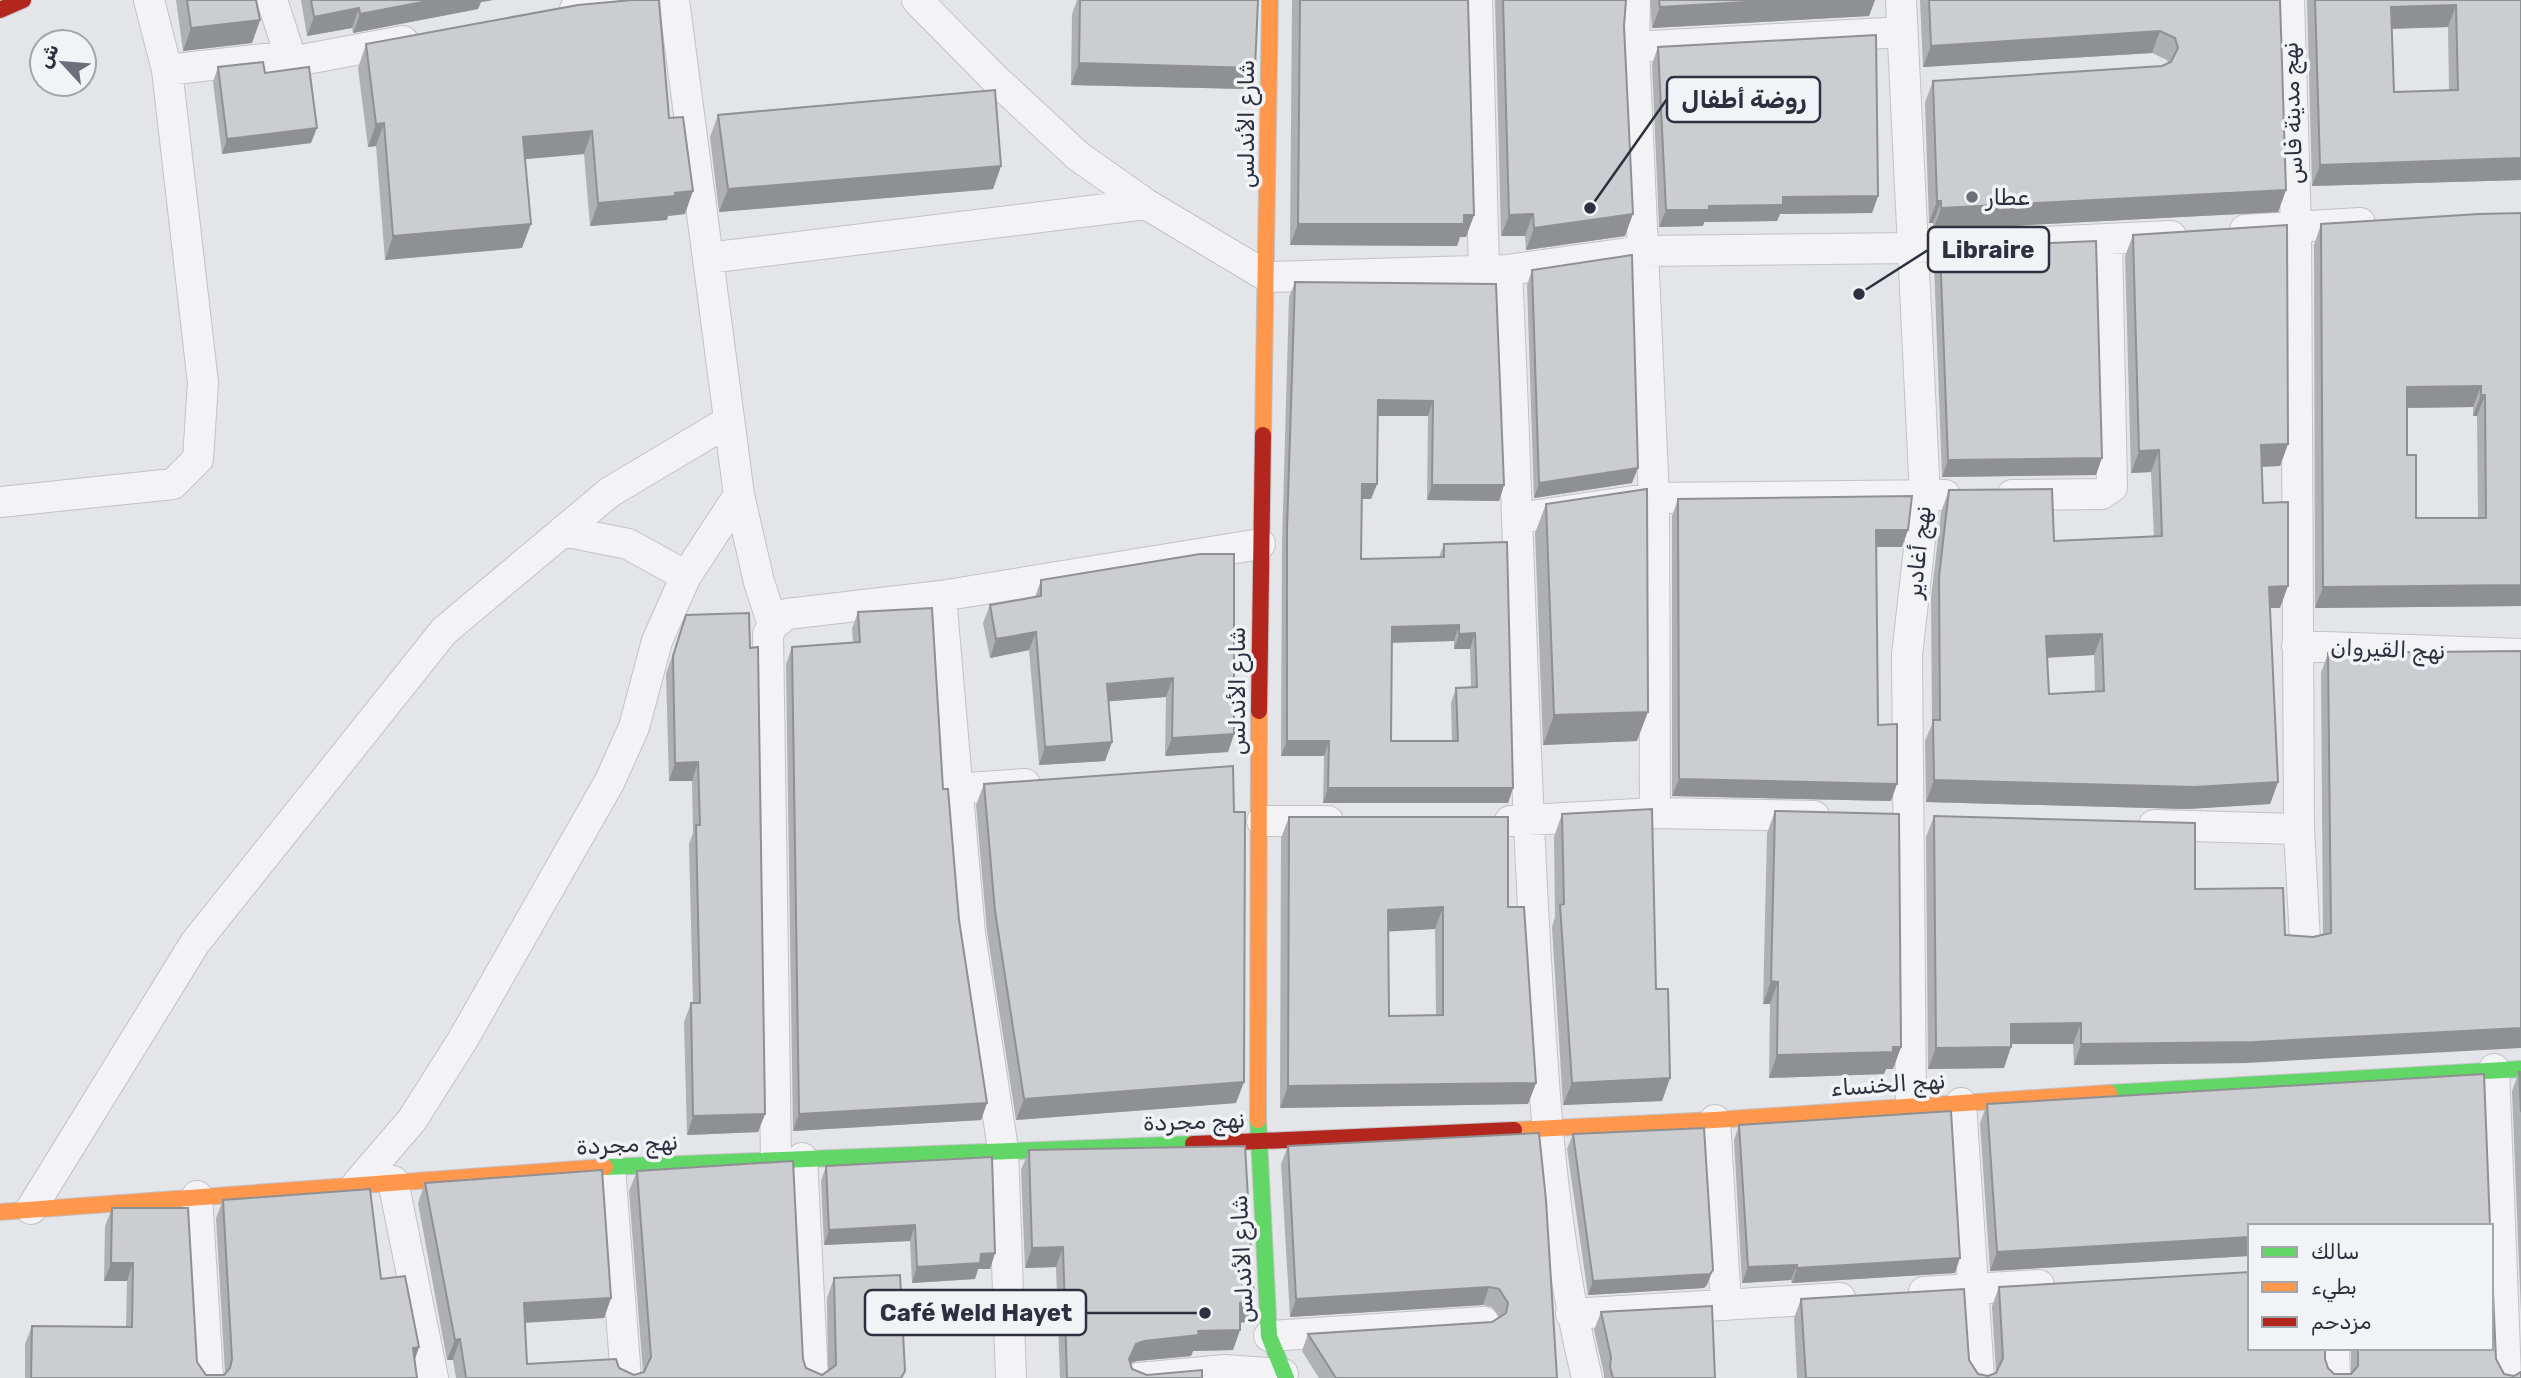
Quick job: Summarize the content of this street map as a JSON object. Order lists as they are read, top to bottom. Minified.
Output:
{"streets":{"street":["نهج مدينة فاس","شارع الأندلس","نهج أغادير","نهج القيروان","نهج الخنساء","نهج مجردة"]},"crossings":[["نهج مدينة فاس","نهج القيروان"],["شارع الأندلس","نهج الخنساء"],["شارع الأندلس","نهج مجردة"],["نهج أغادير","نهج الخنساء"],["نهج الخنساء","نهج مجردة"]],"places":["عطار","روضة أطفال","Libraire","Café Weld Hayet"],"legend":["سالك","بطيء","مزدحم"],"north":"top left"}
